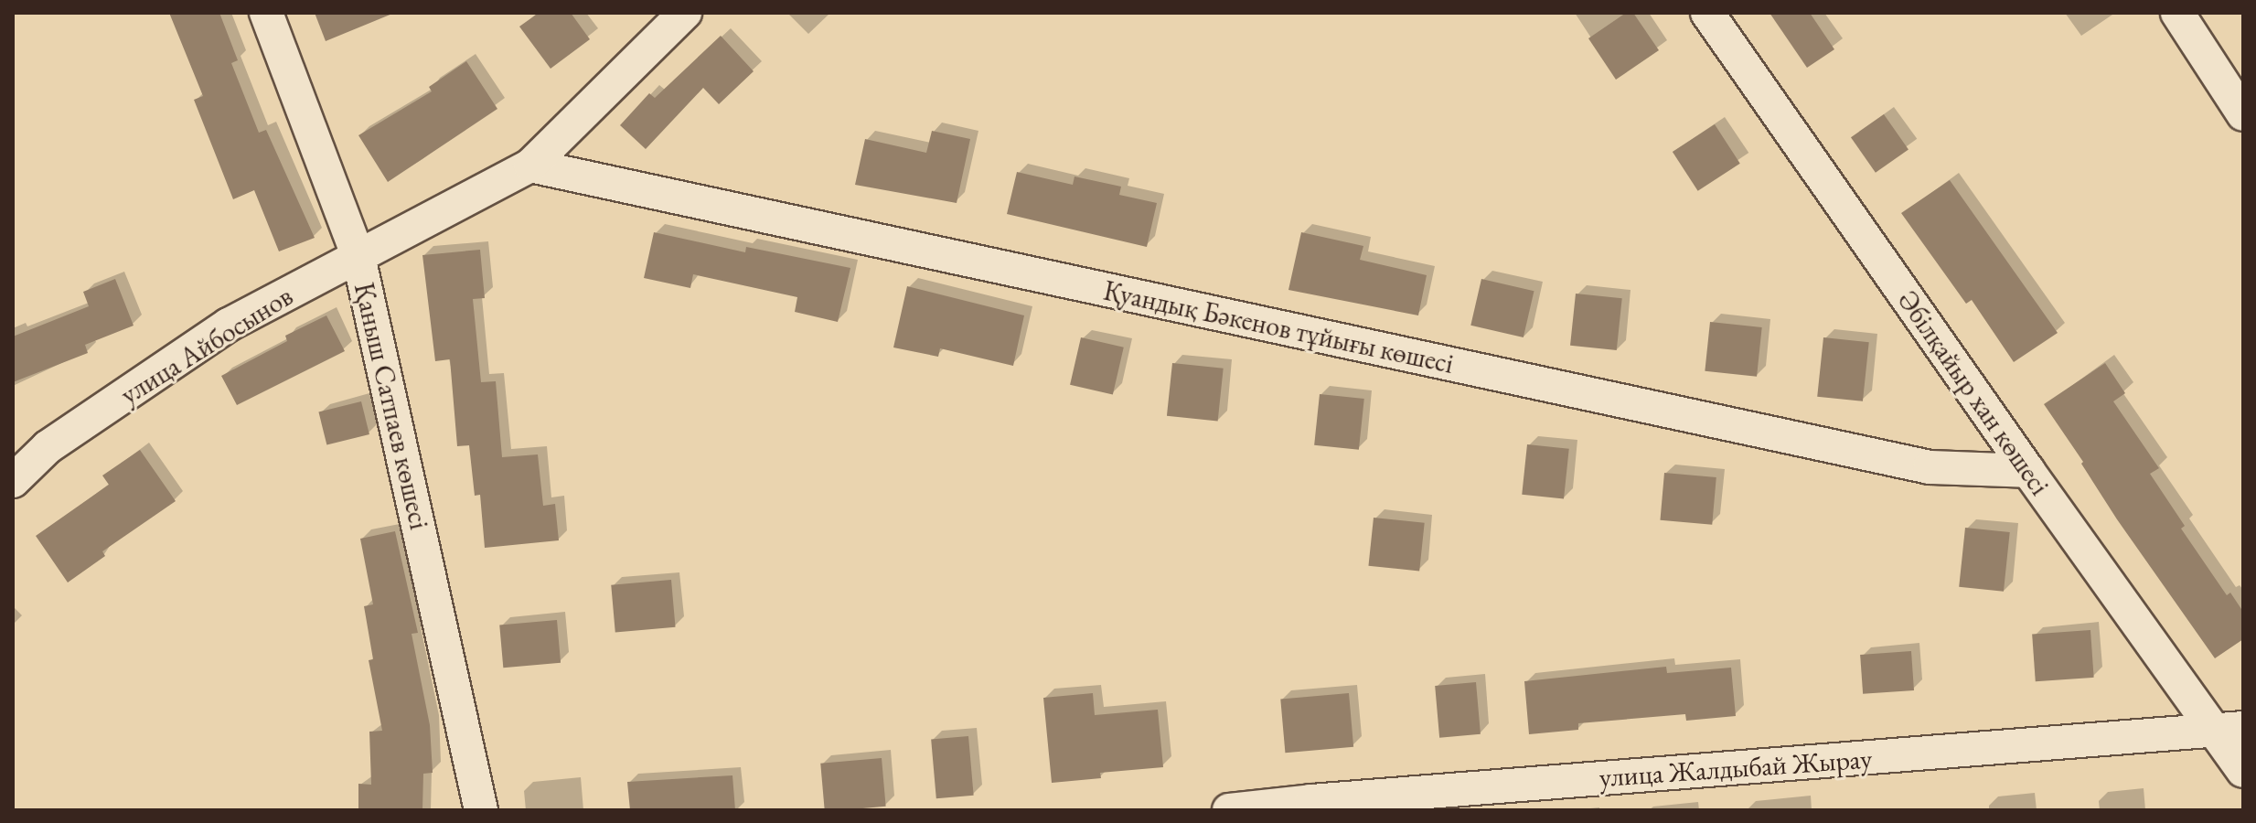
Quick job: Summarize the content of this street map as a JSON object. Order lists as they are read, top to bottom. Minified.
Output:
{"streets":{"street":["Қуандық Бәкенов тұйығы көшесі","улица Айбосынов","Әбілқайыр хан көшесі","Қаныш Сатпаев көшесі","улица Жалдыбай Жырау"]},"crossings":[["Қуандық Бәкенов тұйығы көшесі","улица Айбосынов"],["Қуандық Бәкенов тұйығы көшесі","Әбілқайыр хан көшесі"],["улица Айбосынов","Қаныш Сатпаев көшесі"],["Әбілқайыр хан көшесі","улица Жалдыбай Жырау"]]}
